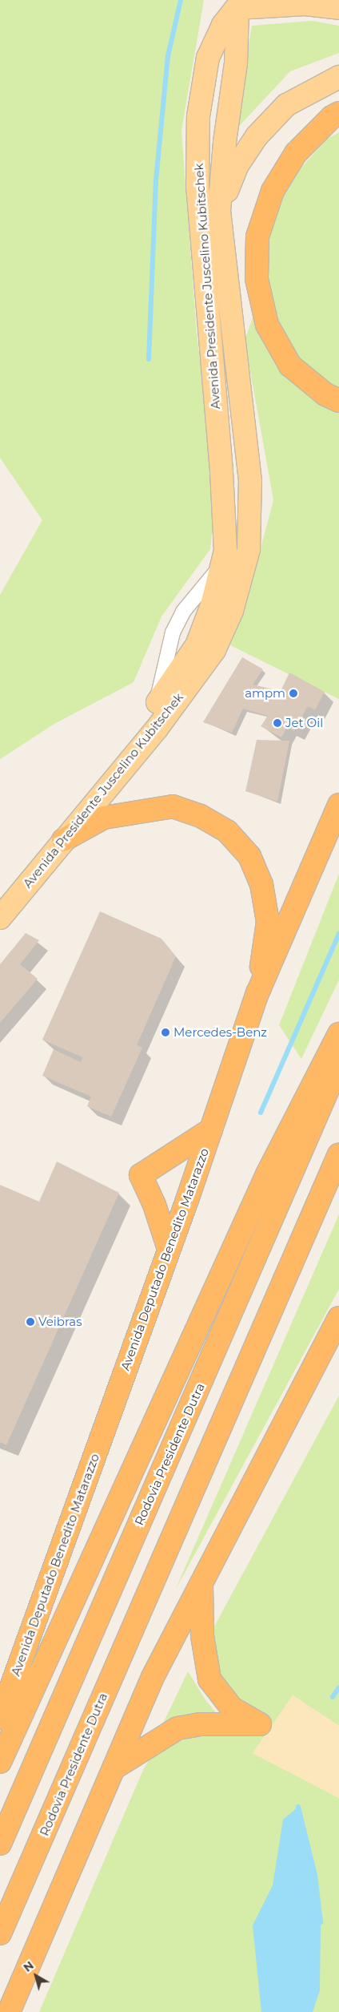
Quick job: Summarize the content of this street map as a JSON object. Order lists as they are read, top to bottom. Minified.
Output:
{"streets":{"highway":["Avenida Deputado Benedito Matarazzo","Rodovia Presidente Dutra"],"main road":["Avenida Presidente Juscelino Kubitschek"]},"places":["ampm","Jet Oil","Mercedes-Benz","Veibras"],"north":"top left"}
